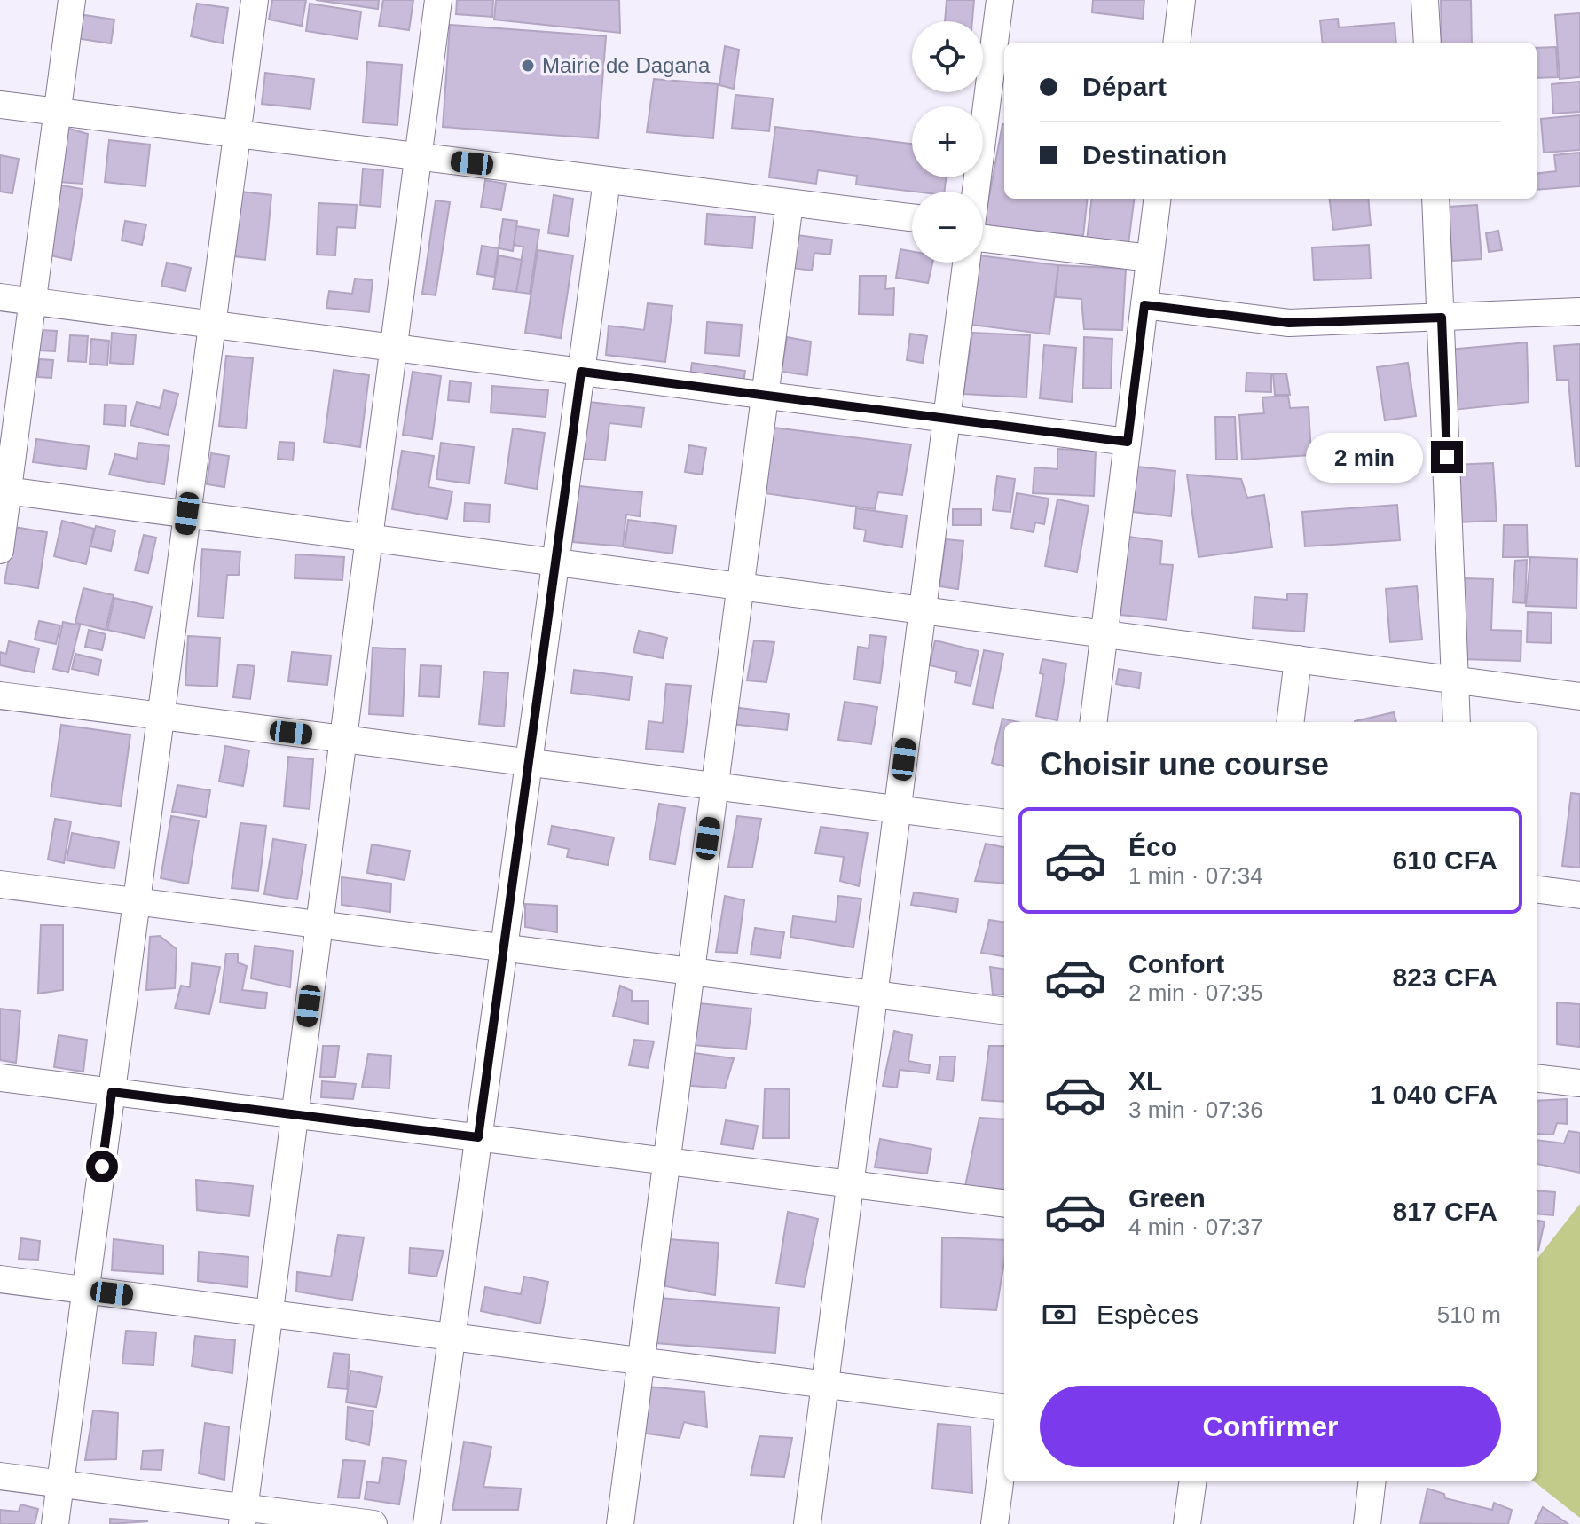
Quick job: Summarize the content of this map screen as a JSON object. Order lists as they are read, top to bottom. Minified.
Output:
{"places":["Mairie de Dagana"],"page":{"map_buttons":["+","−"],"banner":["Départ","Destination"],"bubble":"2 min","heading":"Choisir une course","list":[{"name":"Éco","note":"1 min · 07:34","value":"610 CFA"},{"name":"Confort","note":"2 min · 07:35","value":"823 CFA"},{"name":"XL","note":"3 min · 07:36","value":"1 040 CFA"},{"name":"Green","note":"4 min · 07:37","value":"817 CFA"}],"pay":["Espèces","510 m"],"buttons":"Confirmer"}}
